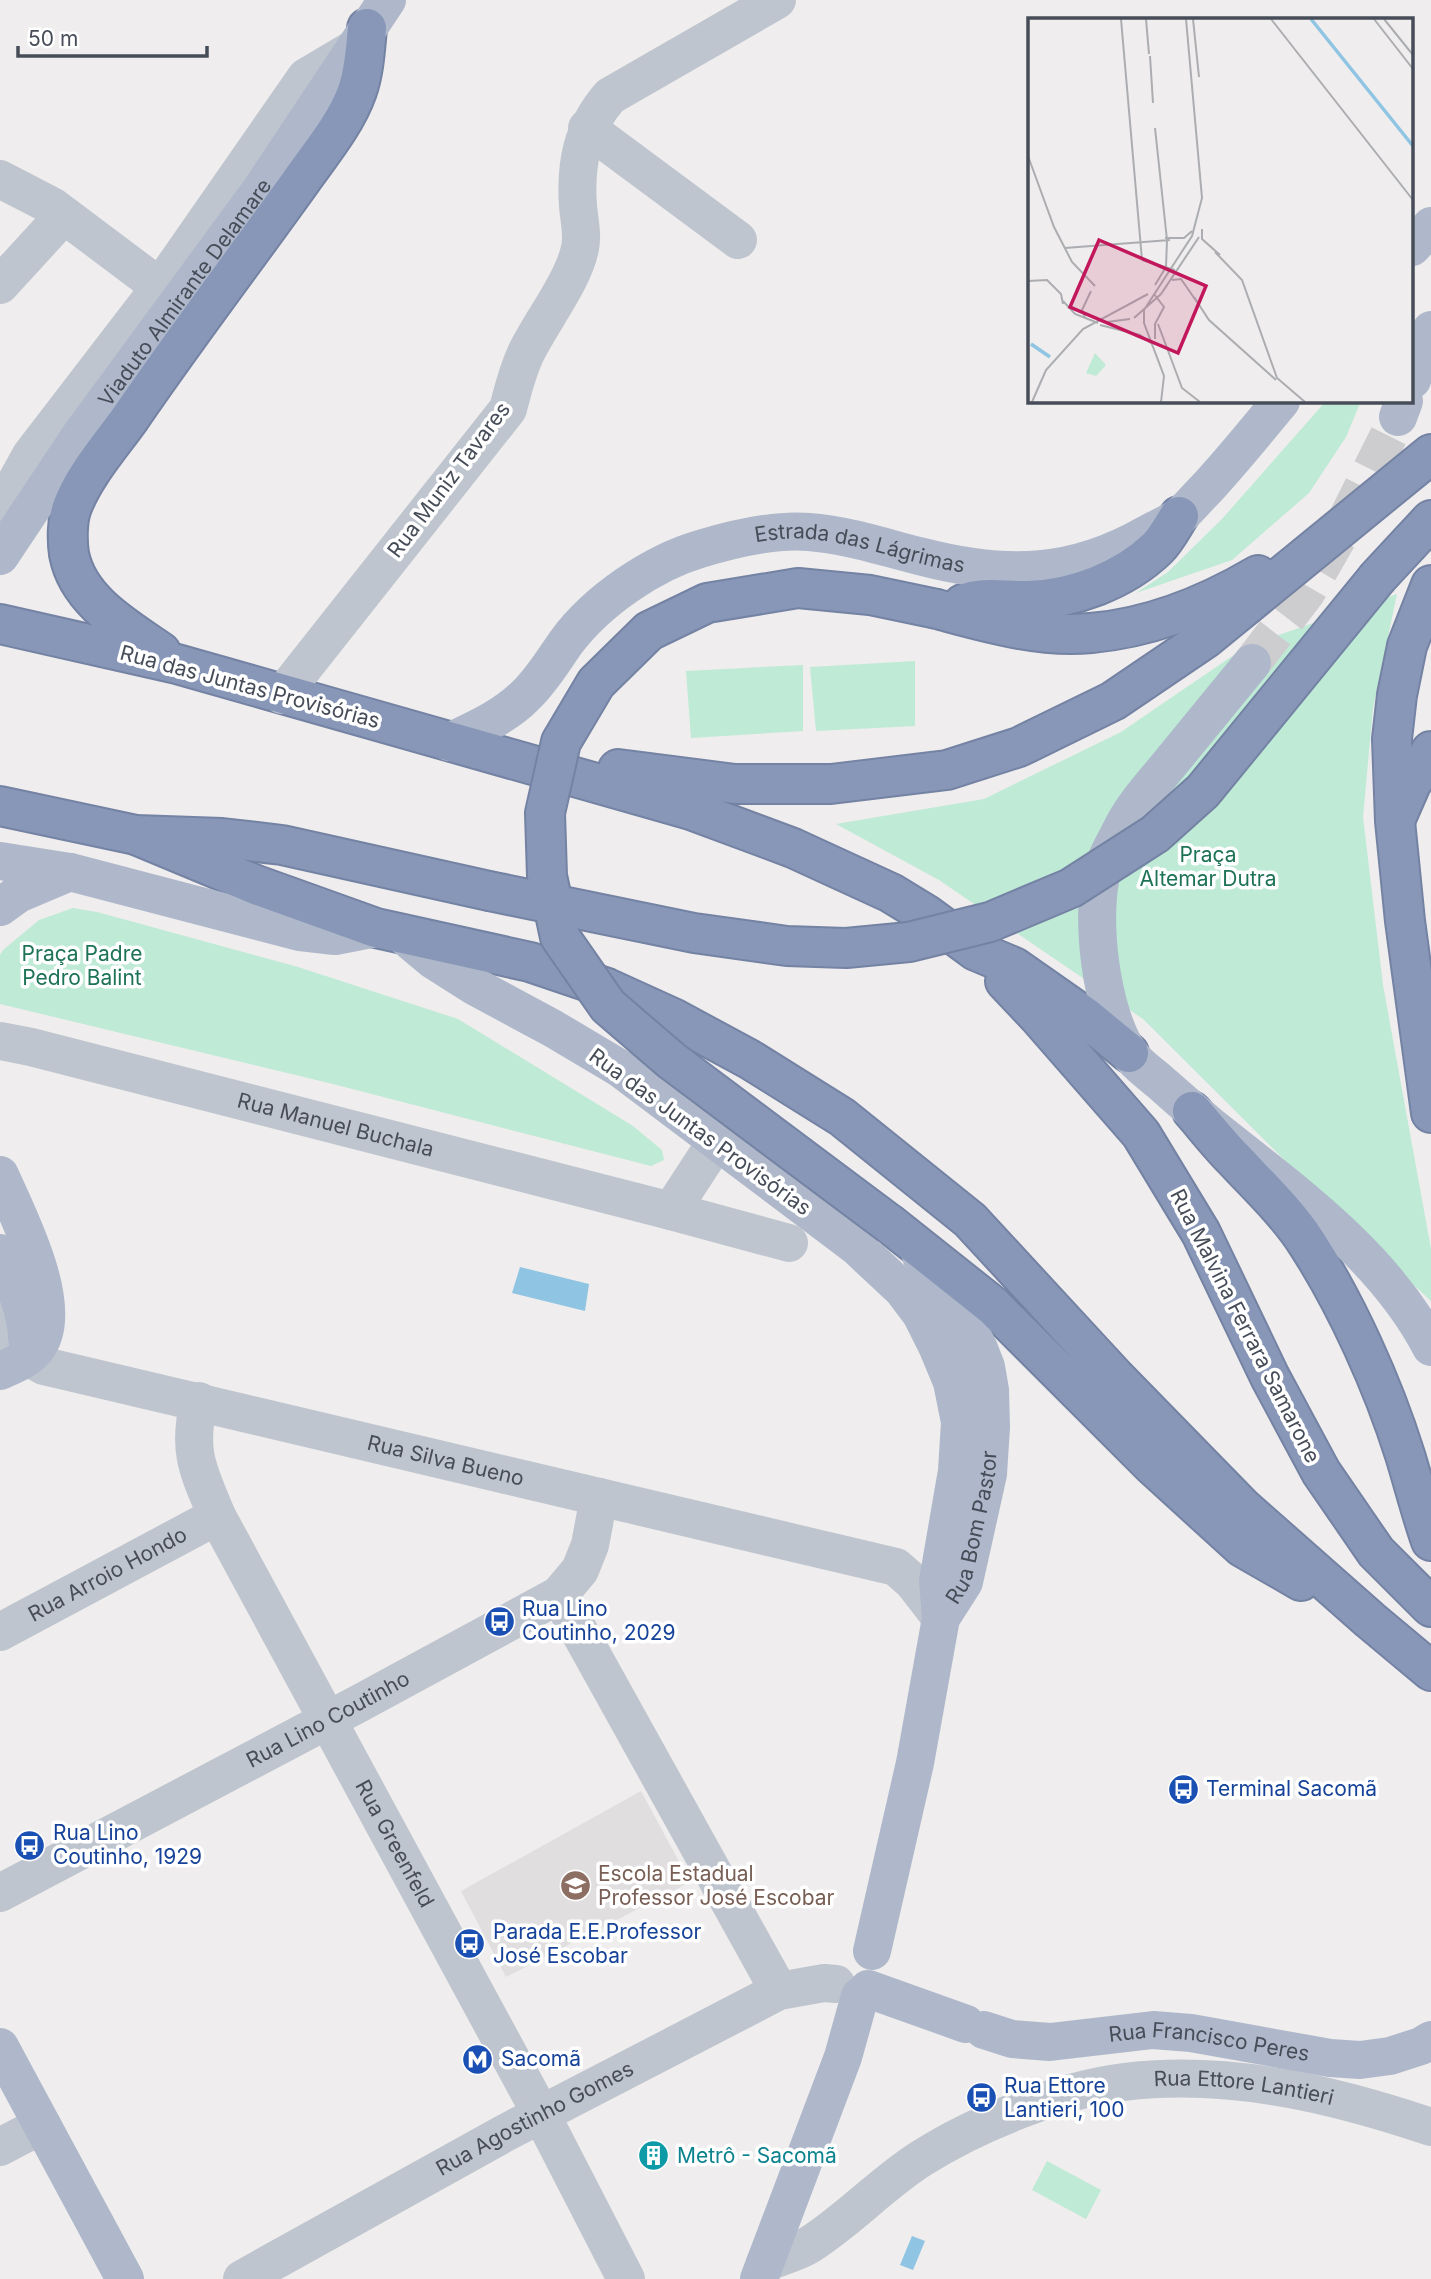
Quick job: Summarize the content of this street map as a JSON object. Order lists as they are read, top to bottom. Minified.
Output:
{"streets":{"highway":["Rua das Juntas Provisórias","Rua Malvina Ferrara Samarone"],"main road":["Viaduto Almirante Delamare","Estrada das Lágrimas","Rua Bom Pastor","Rua Francisco Peres"],"street":["Rua Muniz Tavares","Rua Manuel Buchala","Rua Silva Bueno","Rua Arroio Hondo","Rua Lino Coutinho","Rua Greenfeld","Rua Ettore Lantieri","Rua Agostinho Gomes"]},"crossings":[["Rua Muniz Tavares","Rua das Juntas Provisórias"],["Estrada das Lágrimas","Rua das Juntas Provisórias"],["Rua das Juntas Provisórias","Rua Bom Pastor"],["Rua Silva Bueno","Rua Lino Coutinho"],["Rua Silva Bueno","Rua Greenfeld"],["Rua Arroio Hondo","Rua Greenfeld"],["Rua Lino Coutinho","Rua Greenfeld"],["Rua Greenfeld","Rua Agostinho Gomes"],["Rua Francisco Peres","Rua Agostinho Gomes"]],"parks":["Praça Altemar Dutra","Praça Padre Pedro Balint"],"places":{"bus stop":["Rua Lino Coutinho, 2029","Terminal Sacomã","Rua Lino Coutinho, 1929","Parada E.E.Professor José Escobar","Rua Ettore Lantieri, 100"],"school or university":["Escola Estadual Professor José Escobar"],"metro station":["Sacomã"],"building":["Metrô - Sacomã"]},"scale_bar":"50 m"}
